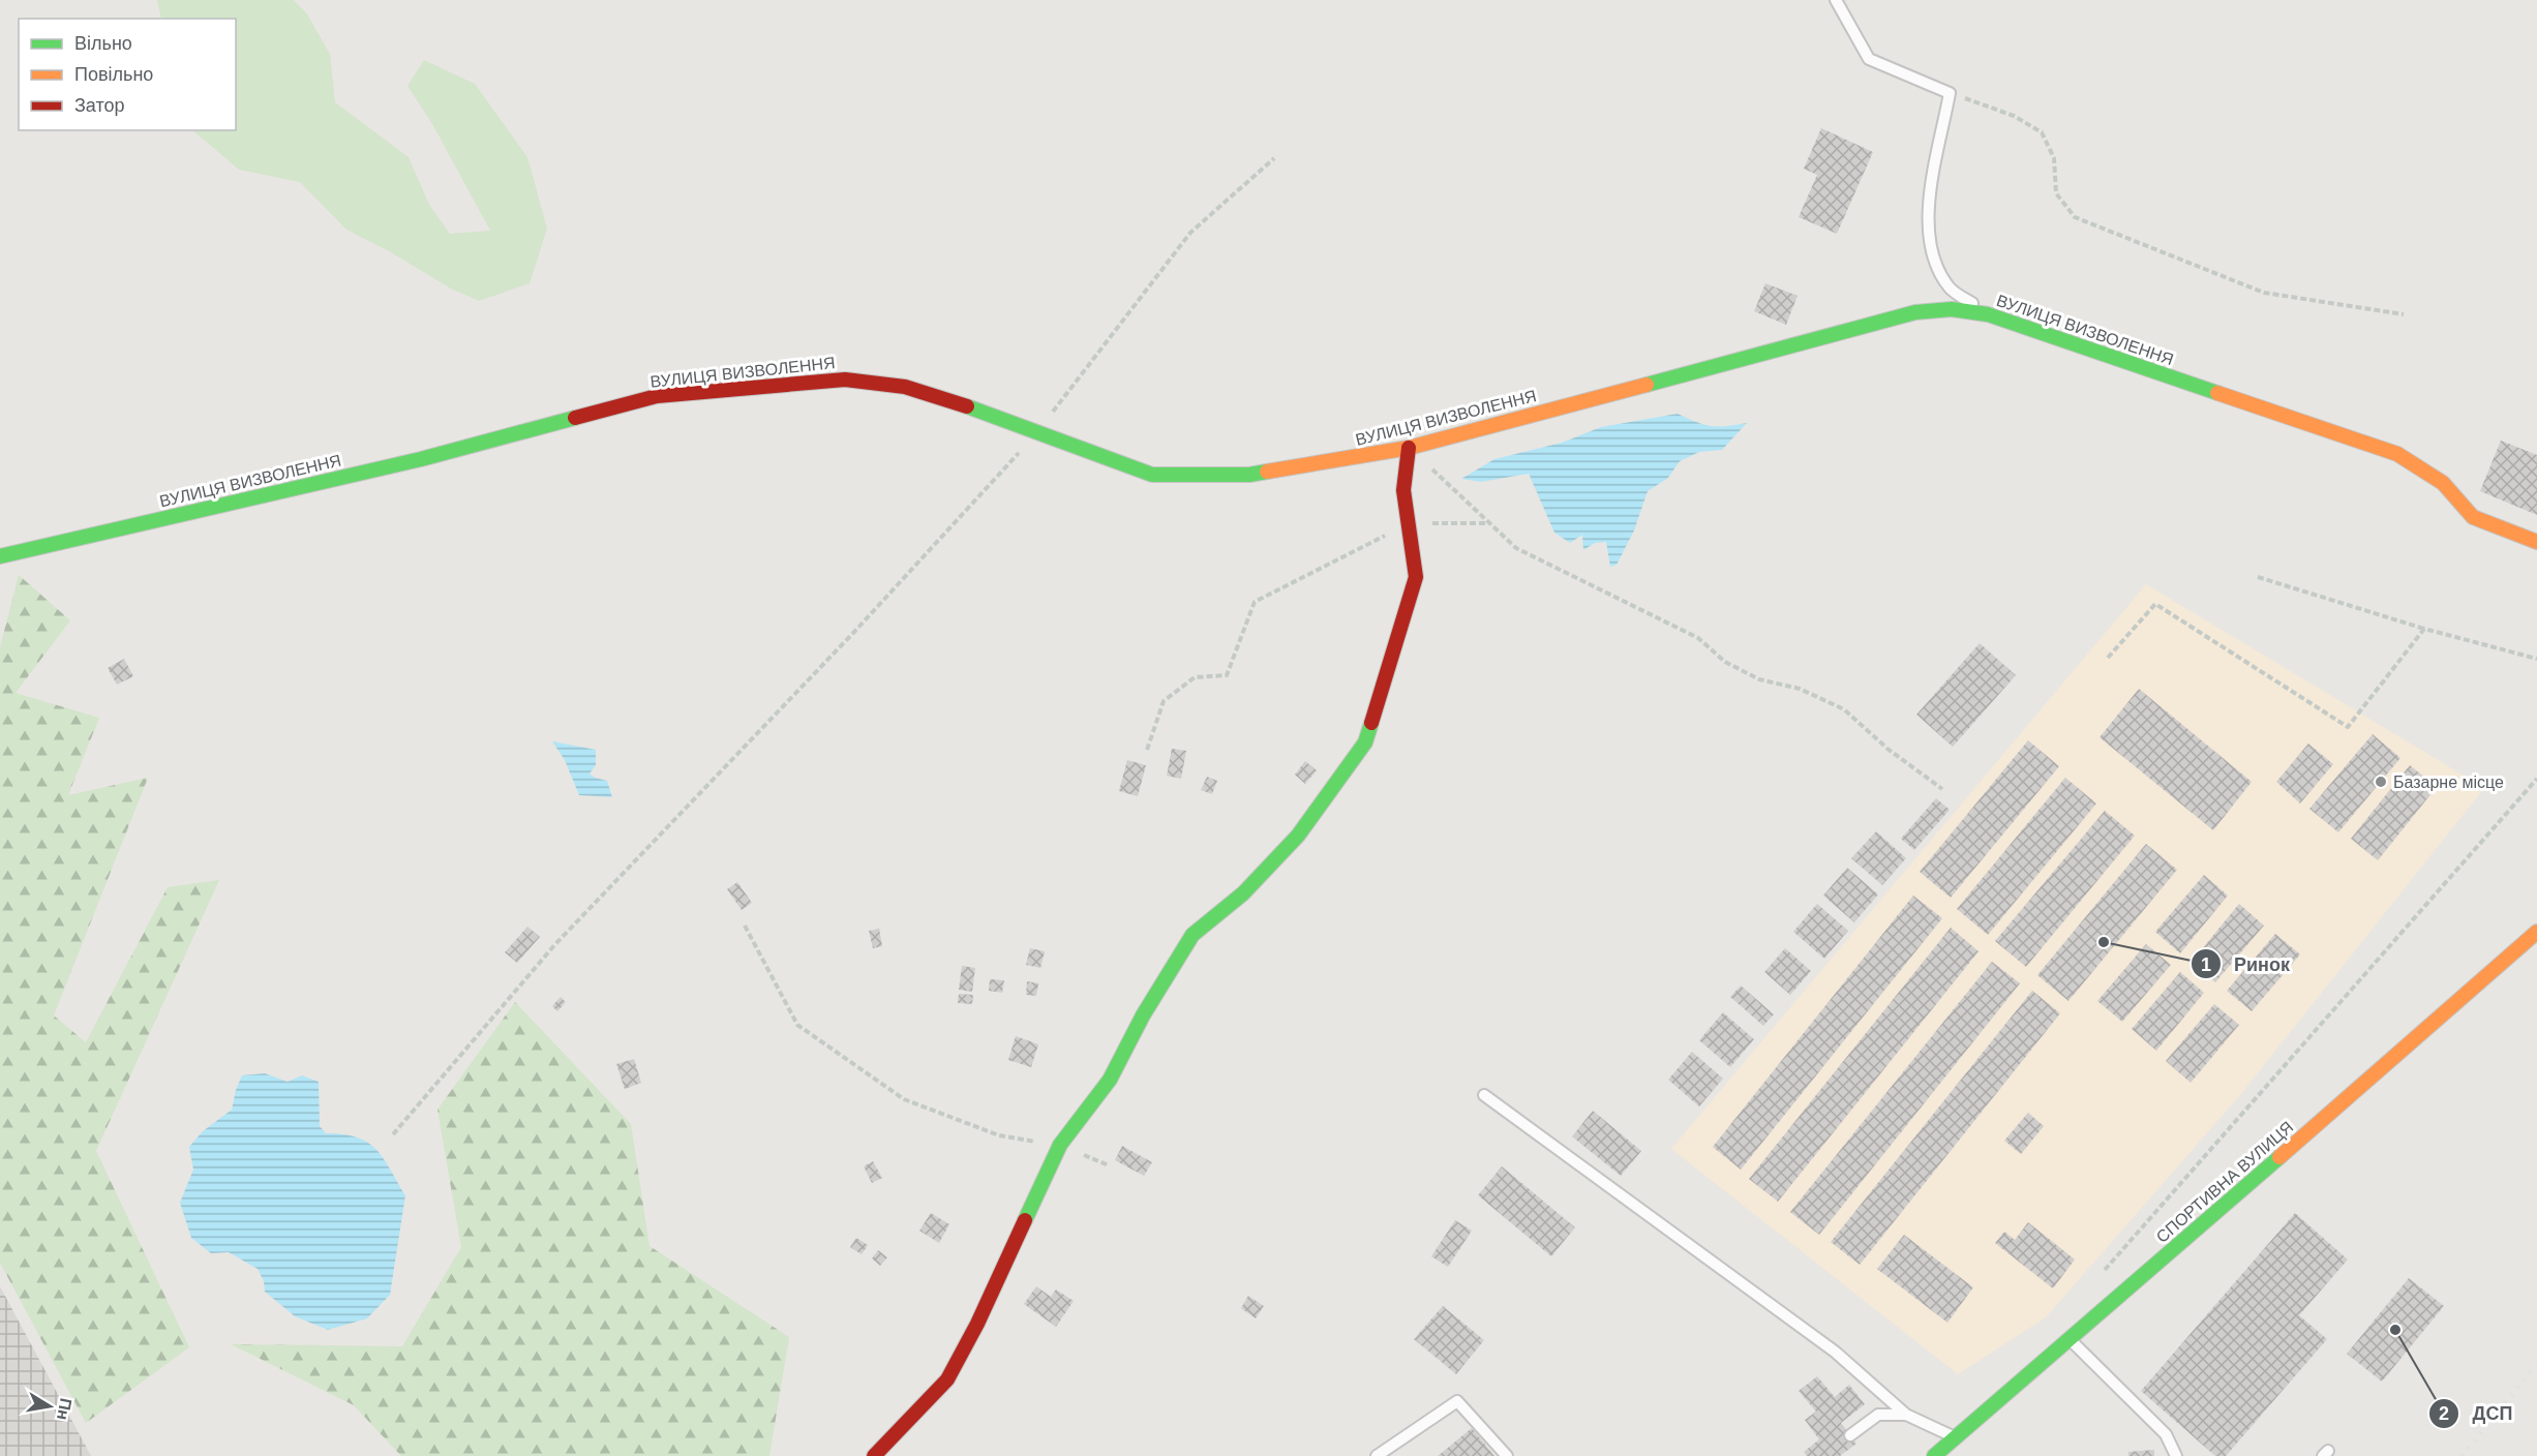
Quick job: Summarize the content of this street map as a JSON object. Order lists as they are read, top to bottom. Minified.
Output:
{"streets":{"street":["ВУЛИЦЯ ВИЗВОЛЕННЯ","СПОРТИВНА ВУЛИЦЯ"]},"places":["Базарне місце","Ринок","ДСП"],"legend":["Вільно","Повільно","Затор"],"north":"right"}
